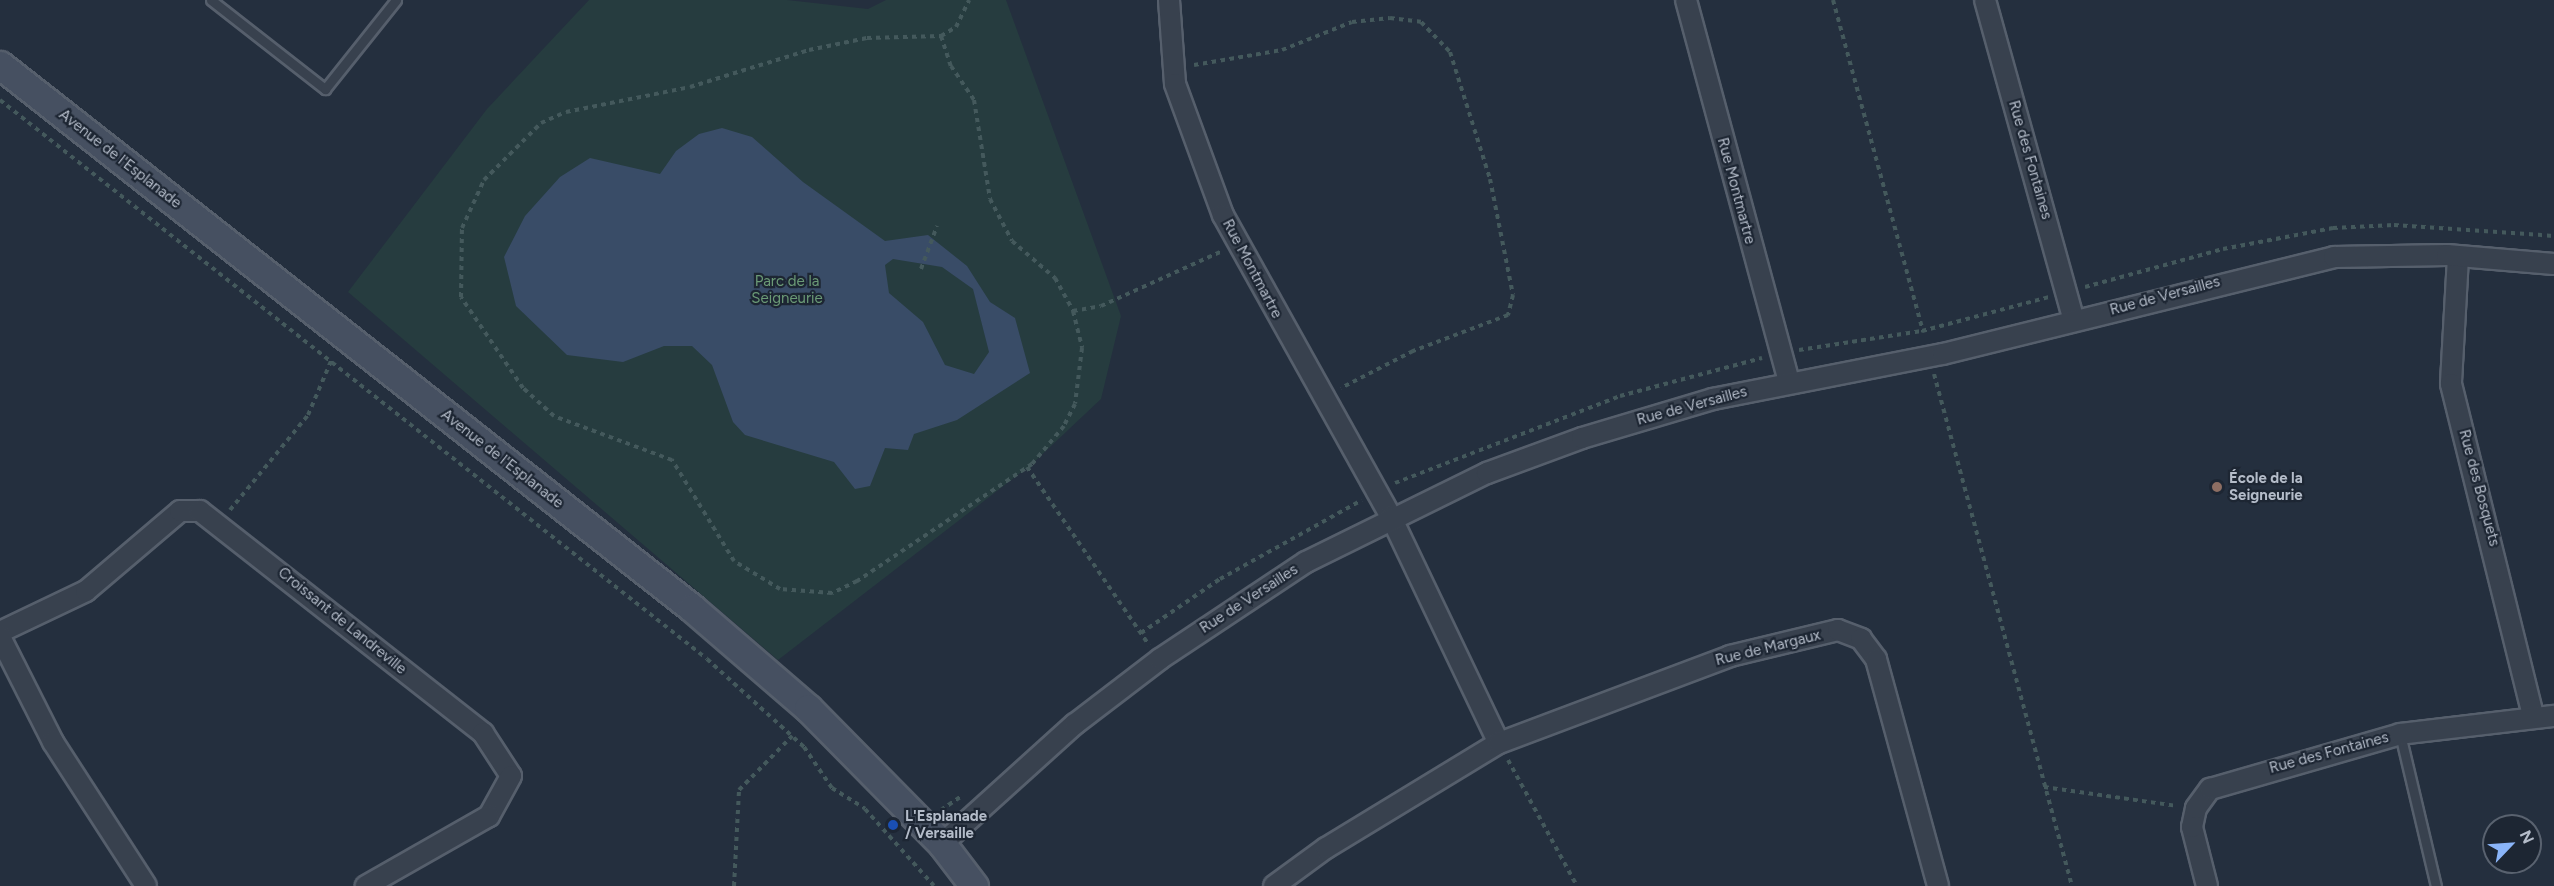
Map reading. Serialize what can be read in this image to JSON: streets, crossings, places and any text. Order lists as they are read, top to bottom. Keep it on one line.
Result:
{"streets":{"street":["Avenue de l'Esplanade","Rue des Fontaines","Rue Montmartre","Rue de Versailles","Rue des Bosquets","Croissant de Landreville","Rue de Margaux"]},"crossings":[["Avenue de l'Esplanade","Rue de Versailles"],["Rue des Fontaines","Rue de Versailles"],["Rue des Fontaines","Rue des Bosquets"],["Rue Montmartre","Rue de Versailles"],["Rue de Versailles","Rue des Bosquets"]],"parks":["Parc de la Seigneurie"],"places":["École de la Seigneurie","L'Esplanade / Versaille"],"north":"top right"}
